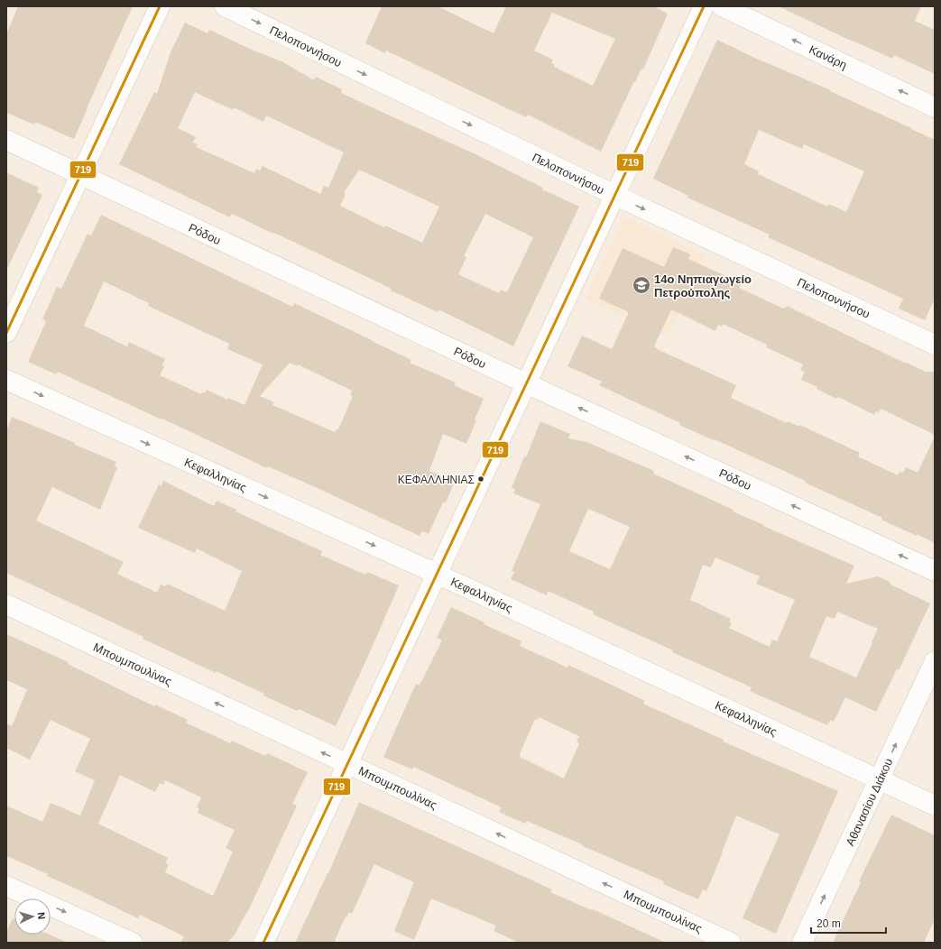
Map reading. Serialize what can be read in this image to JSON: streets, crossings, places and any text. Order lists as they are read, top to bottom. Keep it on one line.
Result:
{"streets":{"street":["Πελοποννήσου","Κανάρη","Ρόδου","Κεφαλληνίας","Μπουμπουλίνας","Αθανασίου Διάκου"]},"crossings":[["Κεφαλληνίας","Αθανασίου Διάκου"]],"one_way":["Πελοποννήσου","Κανάρη","Ρόδου","Κεφαλληνίας","Μπουμπουλίνας","Αθανασίου Διάκου"],"places":{"school or university":["14ο Νηπιαγωγείο Πετρούπολης"],"other":["ΚΕΦΑΛΛΗΝΙΑΣ"]},"lines":["transit line 719"],"scale_bar":"20 m","north":"right"}
